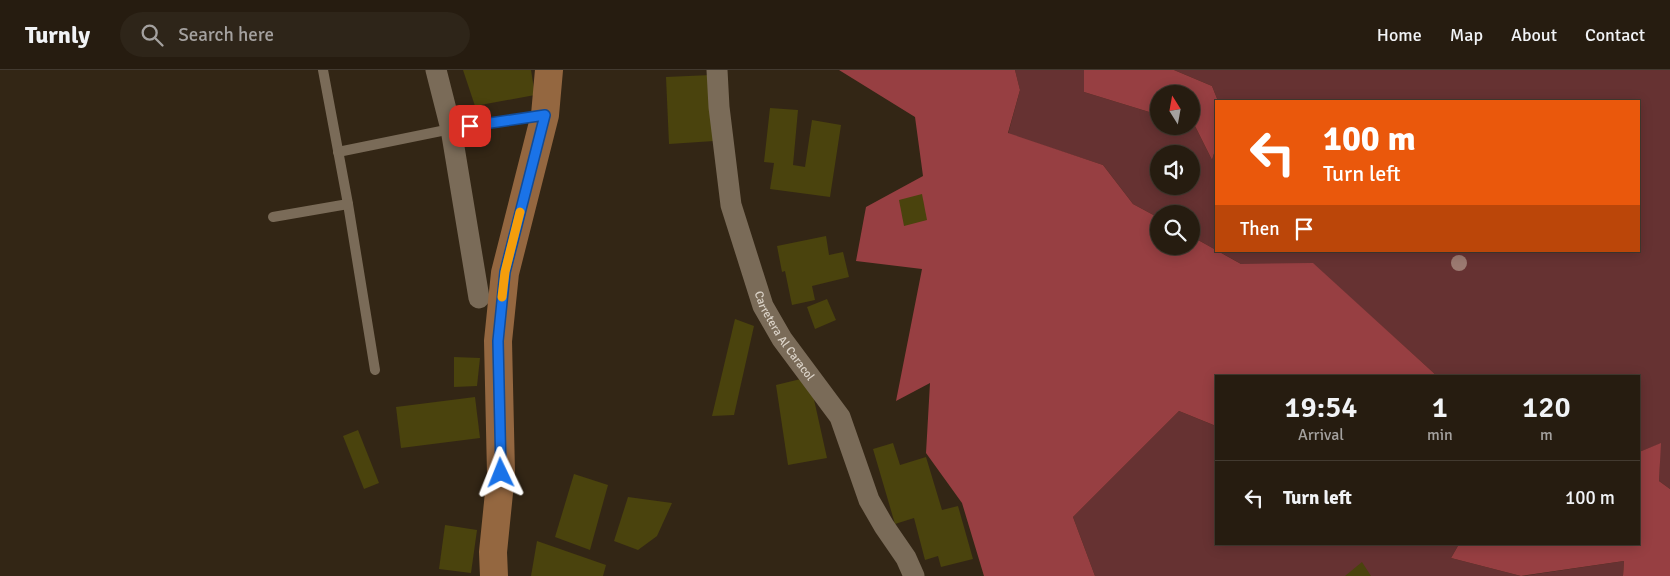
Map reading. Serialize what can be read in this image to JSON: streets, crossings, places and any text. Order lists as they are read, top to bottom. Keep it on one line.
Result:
{"streets":{"street":["Carretera Al Caracol"]},"north":"top","page":{"header":"Turnly","search":"Search here","nav":["Home","Map","About","Contact"],"turn":["100 m","Turn left"],"then":"Then","eta":["19:54","Arrival","1","min","120","m"],"list":[{"name":"Turn left","value":"100 m"}]}}
